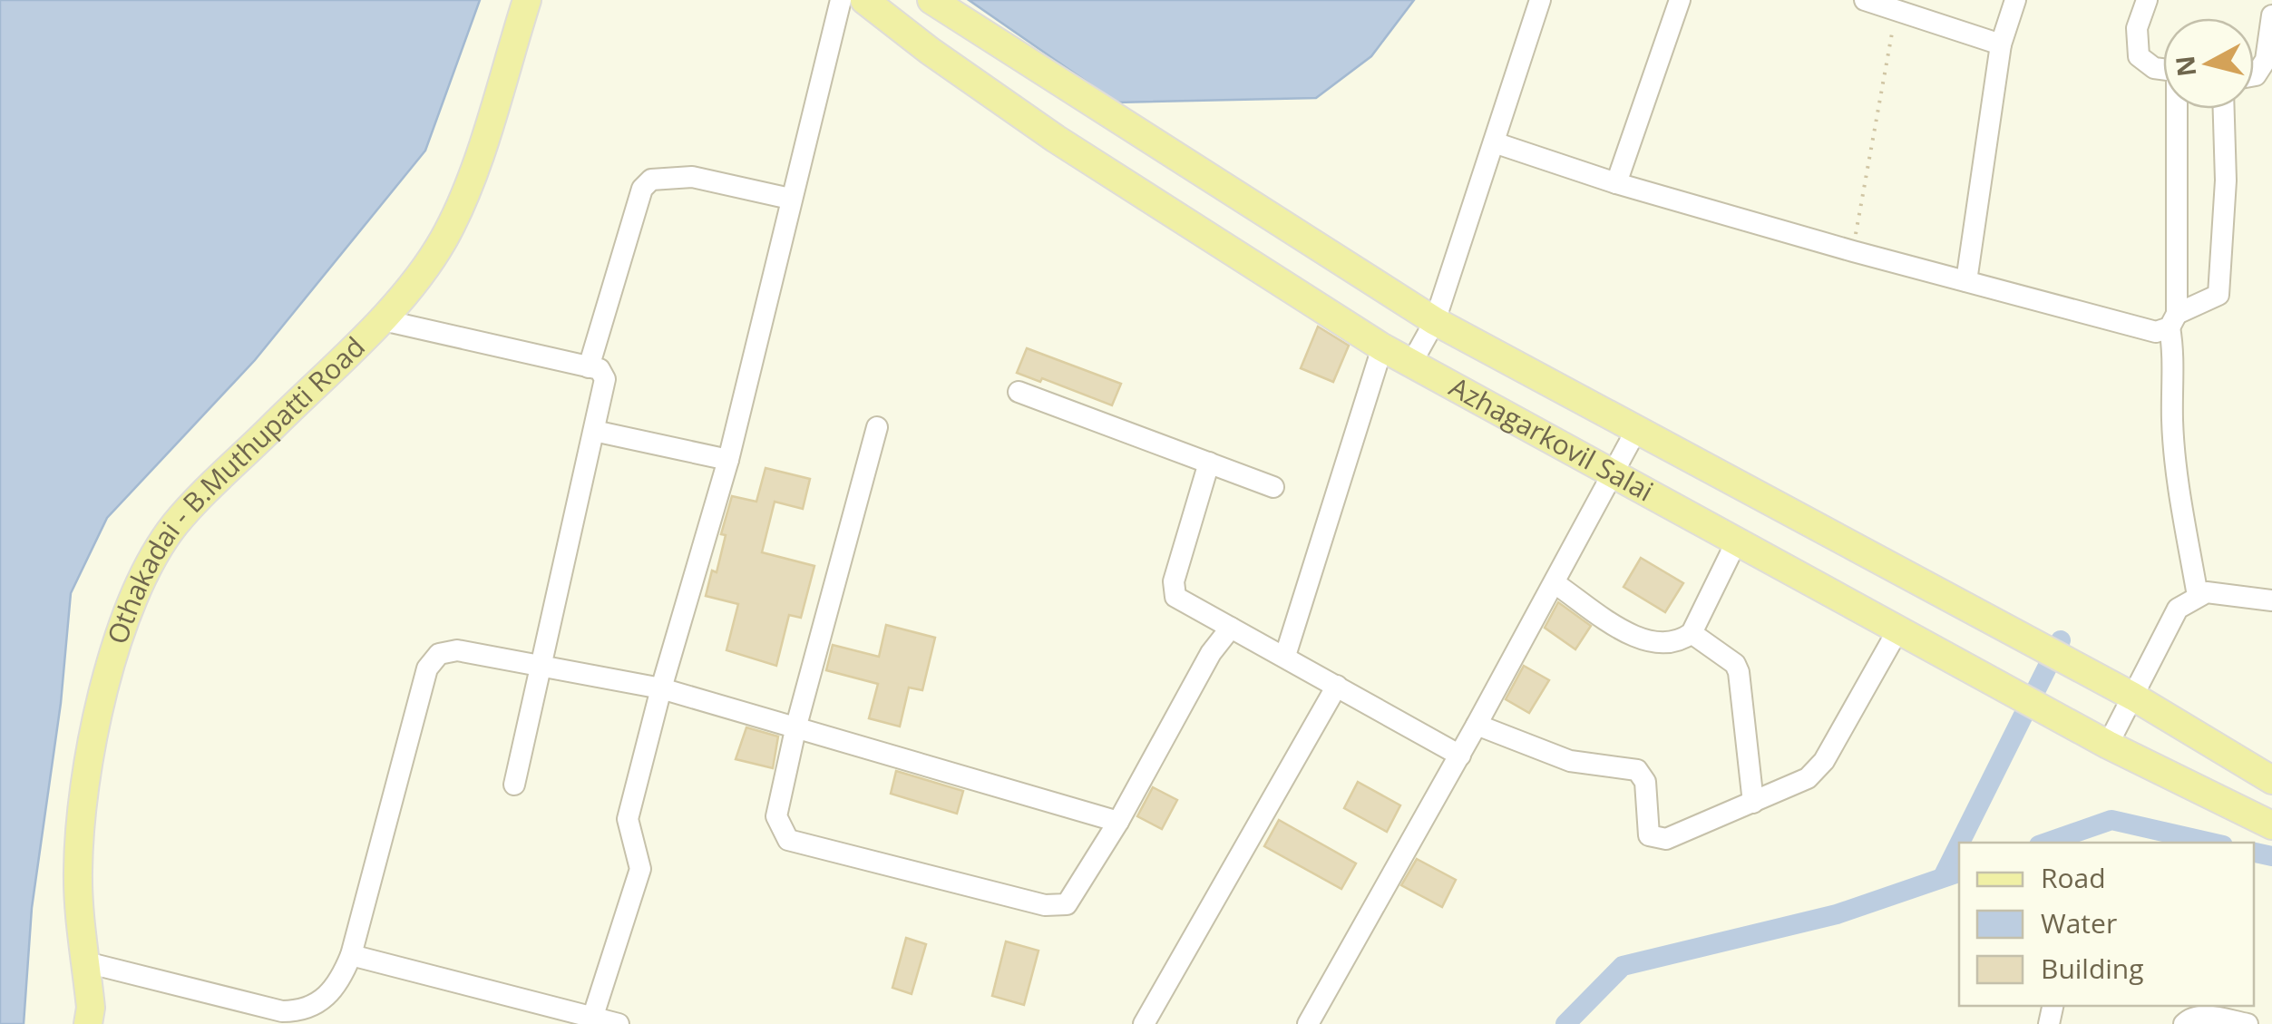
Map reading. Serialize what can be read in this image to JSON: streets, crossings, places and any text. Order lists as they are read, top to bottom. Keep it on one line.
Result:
{"streets":{"main road":["Azhagarkovil Salai","Othakadai - B.Muthupatti Road"]},"legend":["Road","Water","Building"],"north":"left"}
